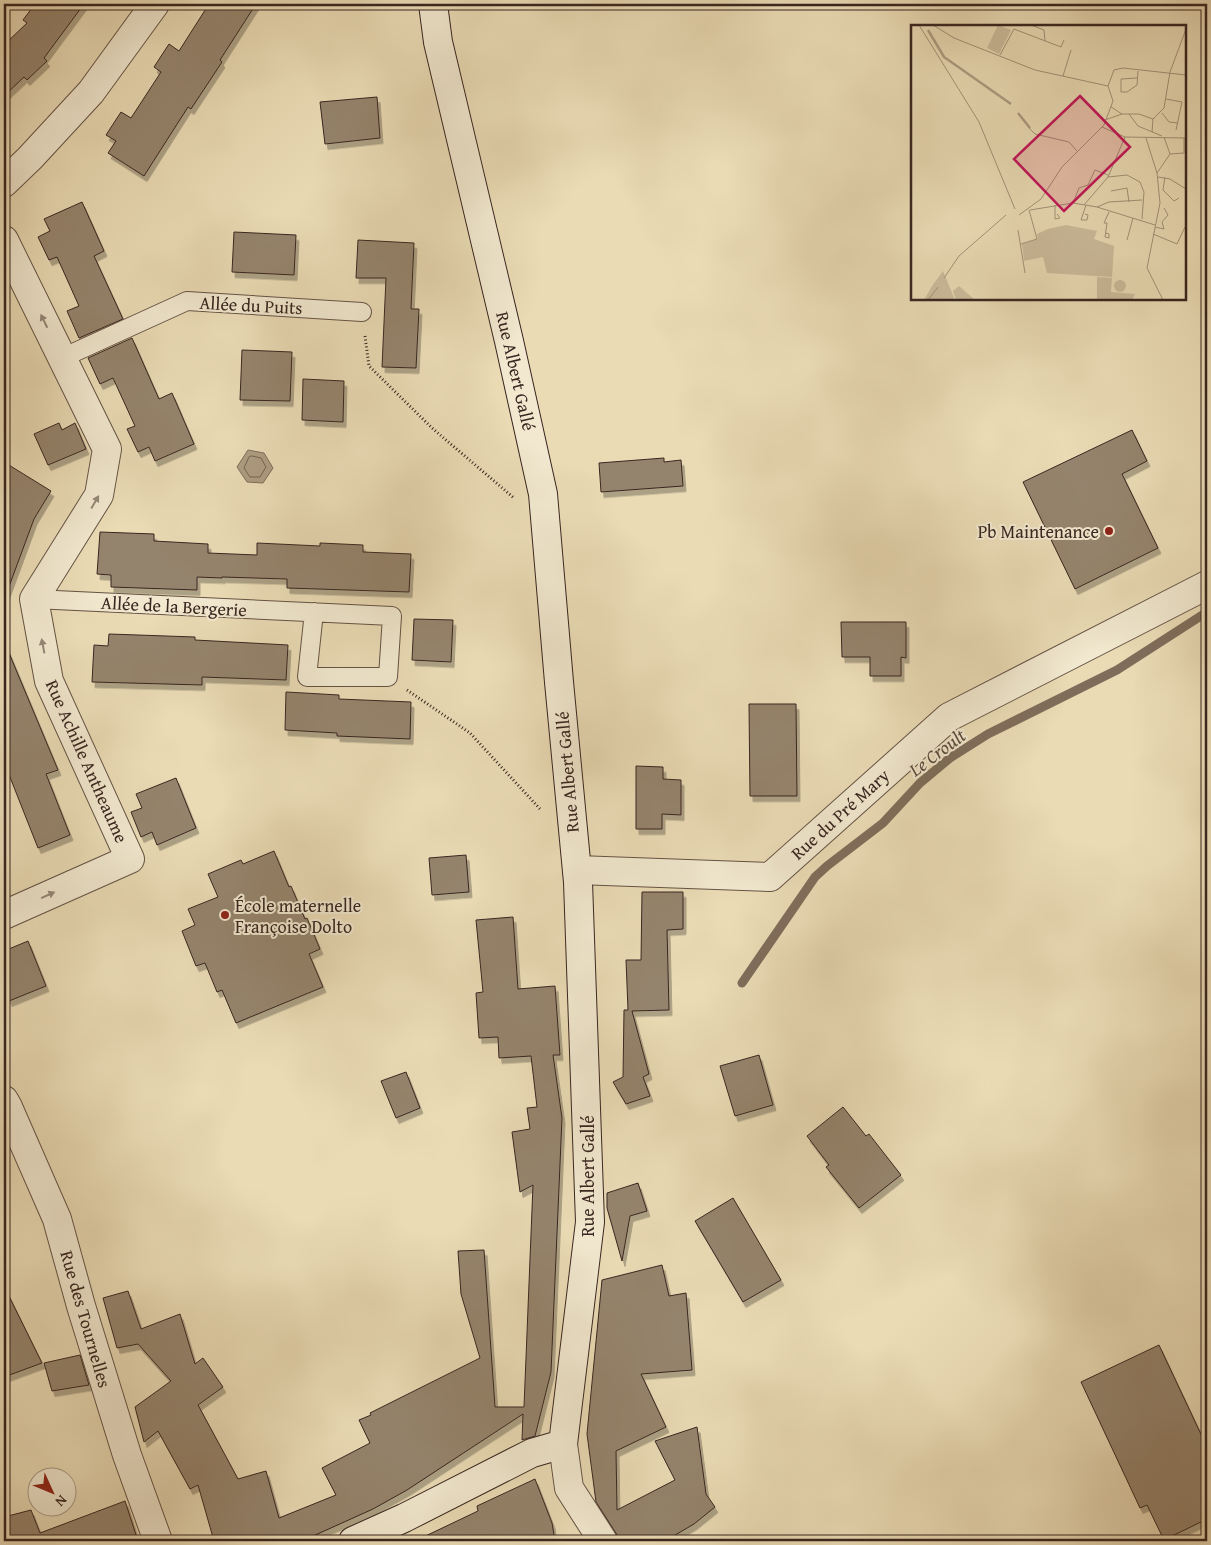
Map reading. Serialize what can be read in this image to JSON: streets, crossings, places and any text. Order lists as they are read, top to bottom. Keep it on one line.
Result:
{"streets":{"street":["Rue Albert Gallé","Rue Achille Antheaume","Rue du Pré Mary","Rue des Tournelles"],"lane":["Allée du Puits","Allée de la Bergerie"]},"crossings":[["Rue Albert Gallé","Rue du Pré Mary"],["Allée de la Bergerie","Rue Achille Antheaume"]],"water":["Le Croult"],"places":["Pb Maintenance","École maternelle Françoise Dolto"],"north":"bottom right"}
